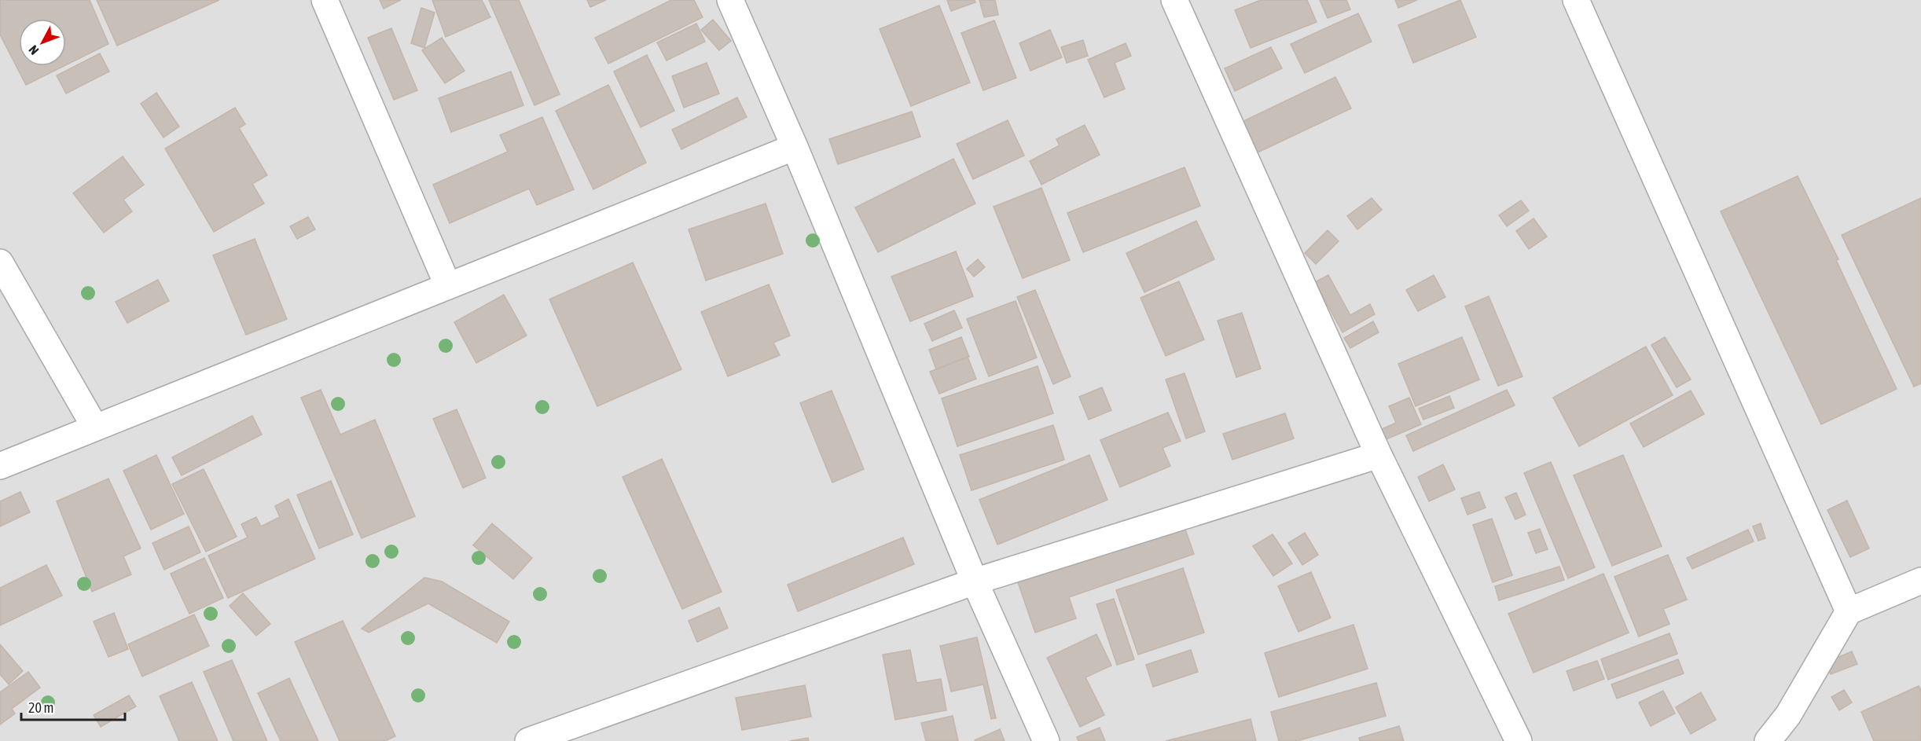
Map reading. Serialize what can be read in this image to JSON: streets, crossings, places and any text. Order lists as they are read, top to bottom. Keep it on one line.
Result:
{"scale_bar":"20 m","north":"bottom left"}
